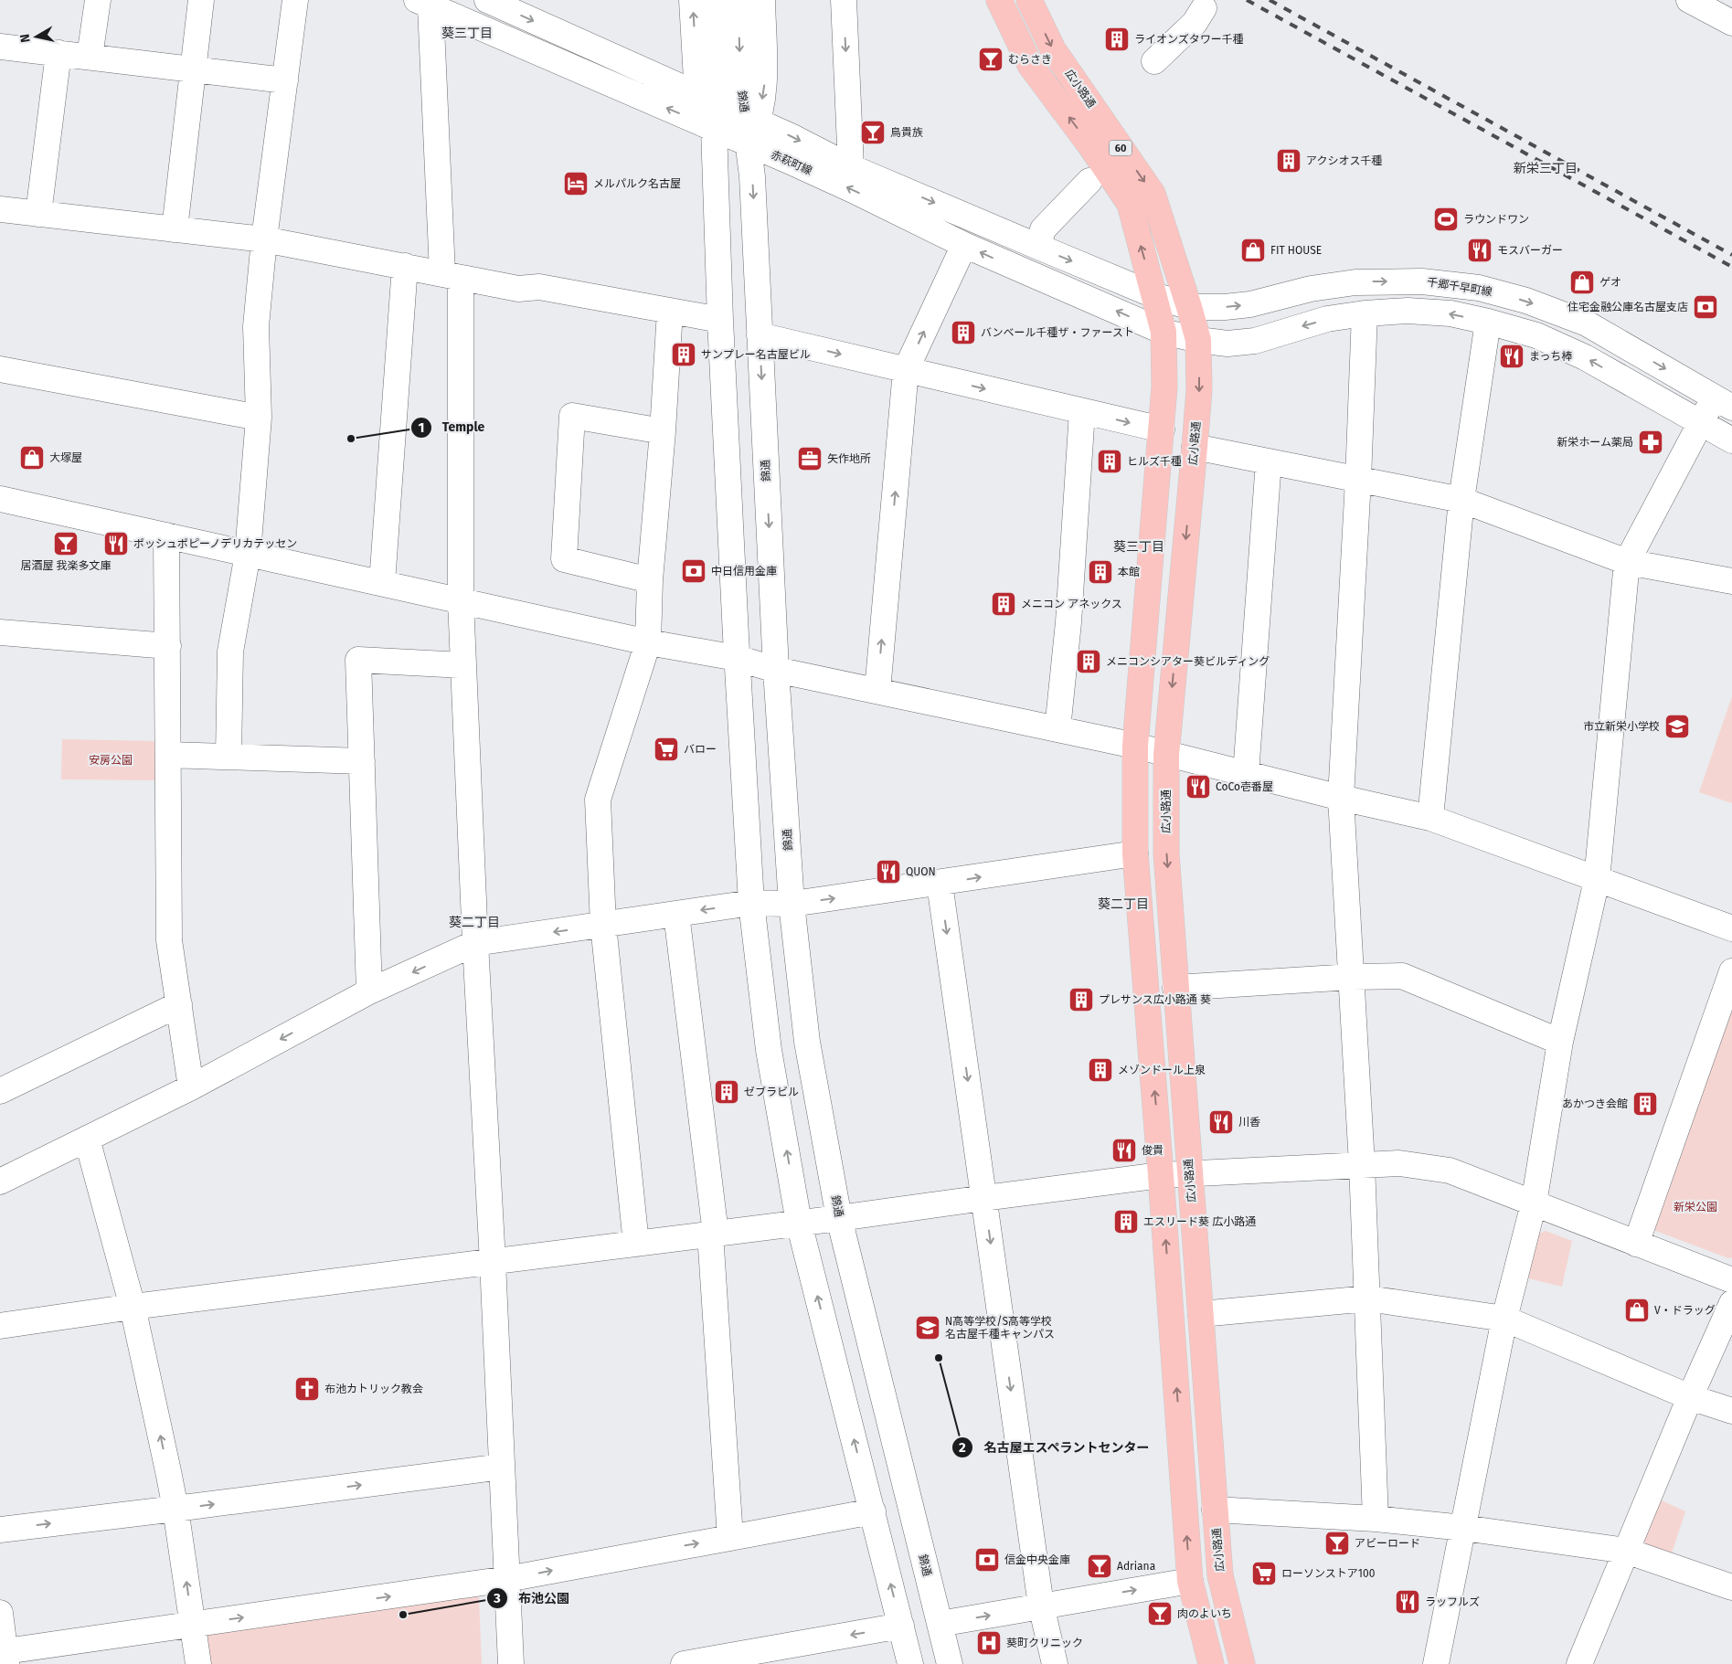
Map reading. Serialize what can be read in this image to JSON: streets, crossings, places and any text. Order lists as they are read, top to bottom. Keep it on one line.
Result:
{"streets":{"main road":["広小路通","60"],"street":["錦通","赤萩町線","千郷千早町線"]},"crossings":[["広小路通","赤萩町線"],["広小路通","千郷千早町線"],["錦通","赤萩町線"],["60","赤萩町線"],["赤萩町線","千郷千早町線"]],"districts":["葵三丁目","新栄三丁目","葵三丁目","葵二丁目","葵二丁目"],"parks":["安房公園","新栄公園"],"places":{"building":["ライオンズタワー千種","アクシオス千種","バンベール千種ザ・ファースト","サンプレー名古屋ビル","ヒルズ千種","本館","メニコン アネックス","メニコンシアター葵ビルディング","プレサンス広小路通 葵","メゾンドール上泉","ゼブラビル","あかつき会館","エスリード葵 広小路通"],"bar":["むらさき","鳥貴族","居酒屋 我楽多文庫","アビーロード","Adriana","肉のよいち"],"hotel":["メルパルク名古屋"],"sports":["ラウンドワン"],"shop":["FIT HOUSE","ゲオ","大塚屋","V・ドラッグ"],"restaurant":["モスバーガー","まっち棒","ポッシュポピーノデリカテッセン","CoCo壱番屋","QUON","川香","俊貴","ラッフルズ"],"bank":["住宅金融公庫名古屋支店","中日信用金庫","信金中央金庫"],"other":["Temple","名古屋エスペラントセンター","布池公園"],"pharmacy":["新栄ホーム薬局"],"office":["矢作地所"],"school or university":["市立新栄小学校","N高等学校/S高等学校 名古屋千種キャンパス"],"supermarket":["バロー","ローソンストア100"],"church":["布池カトリック教会"],"hospital":["葵町クリニック"]},"north":"left"}
